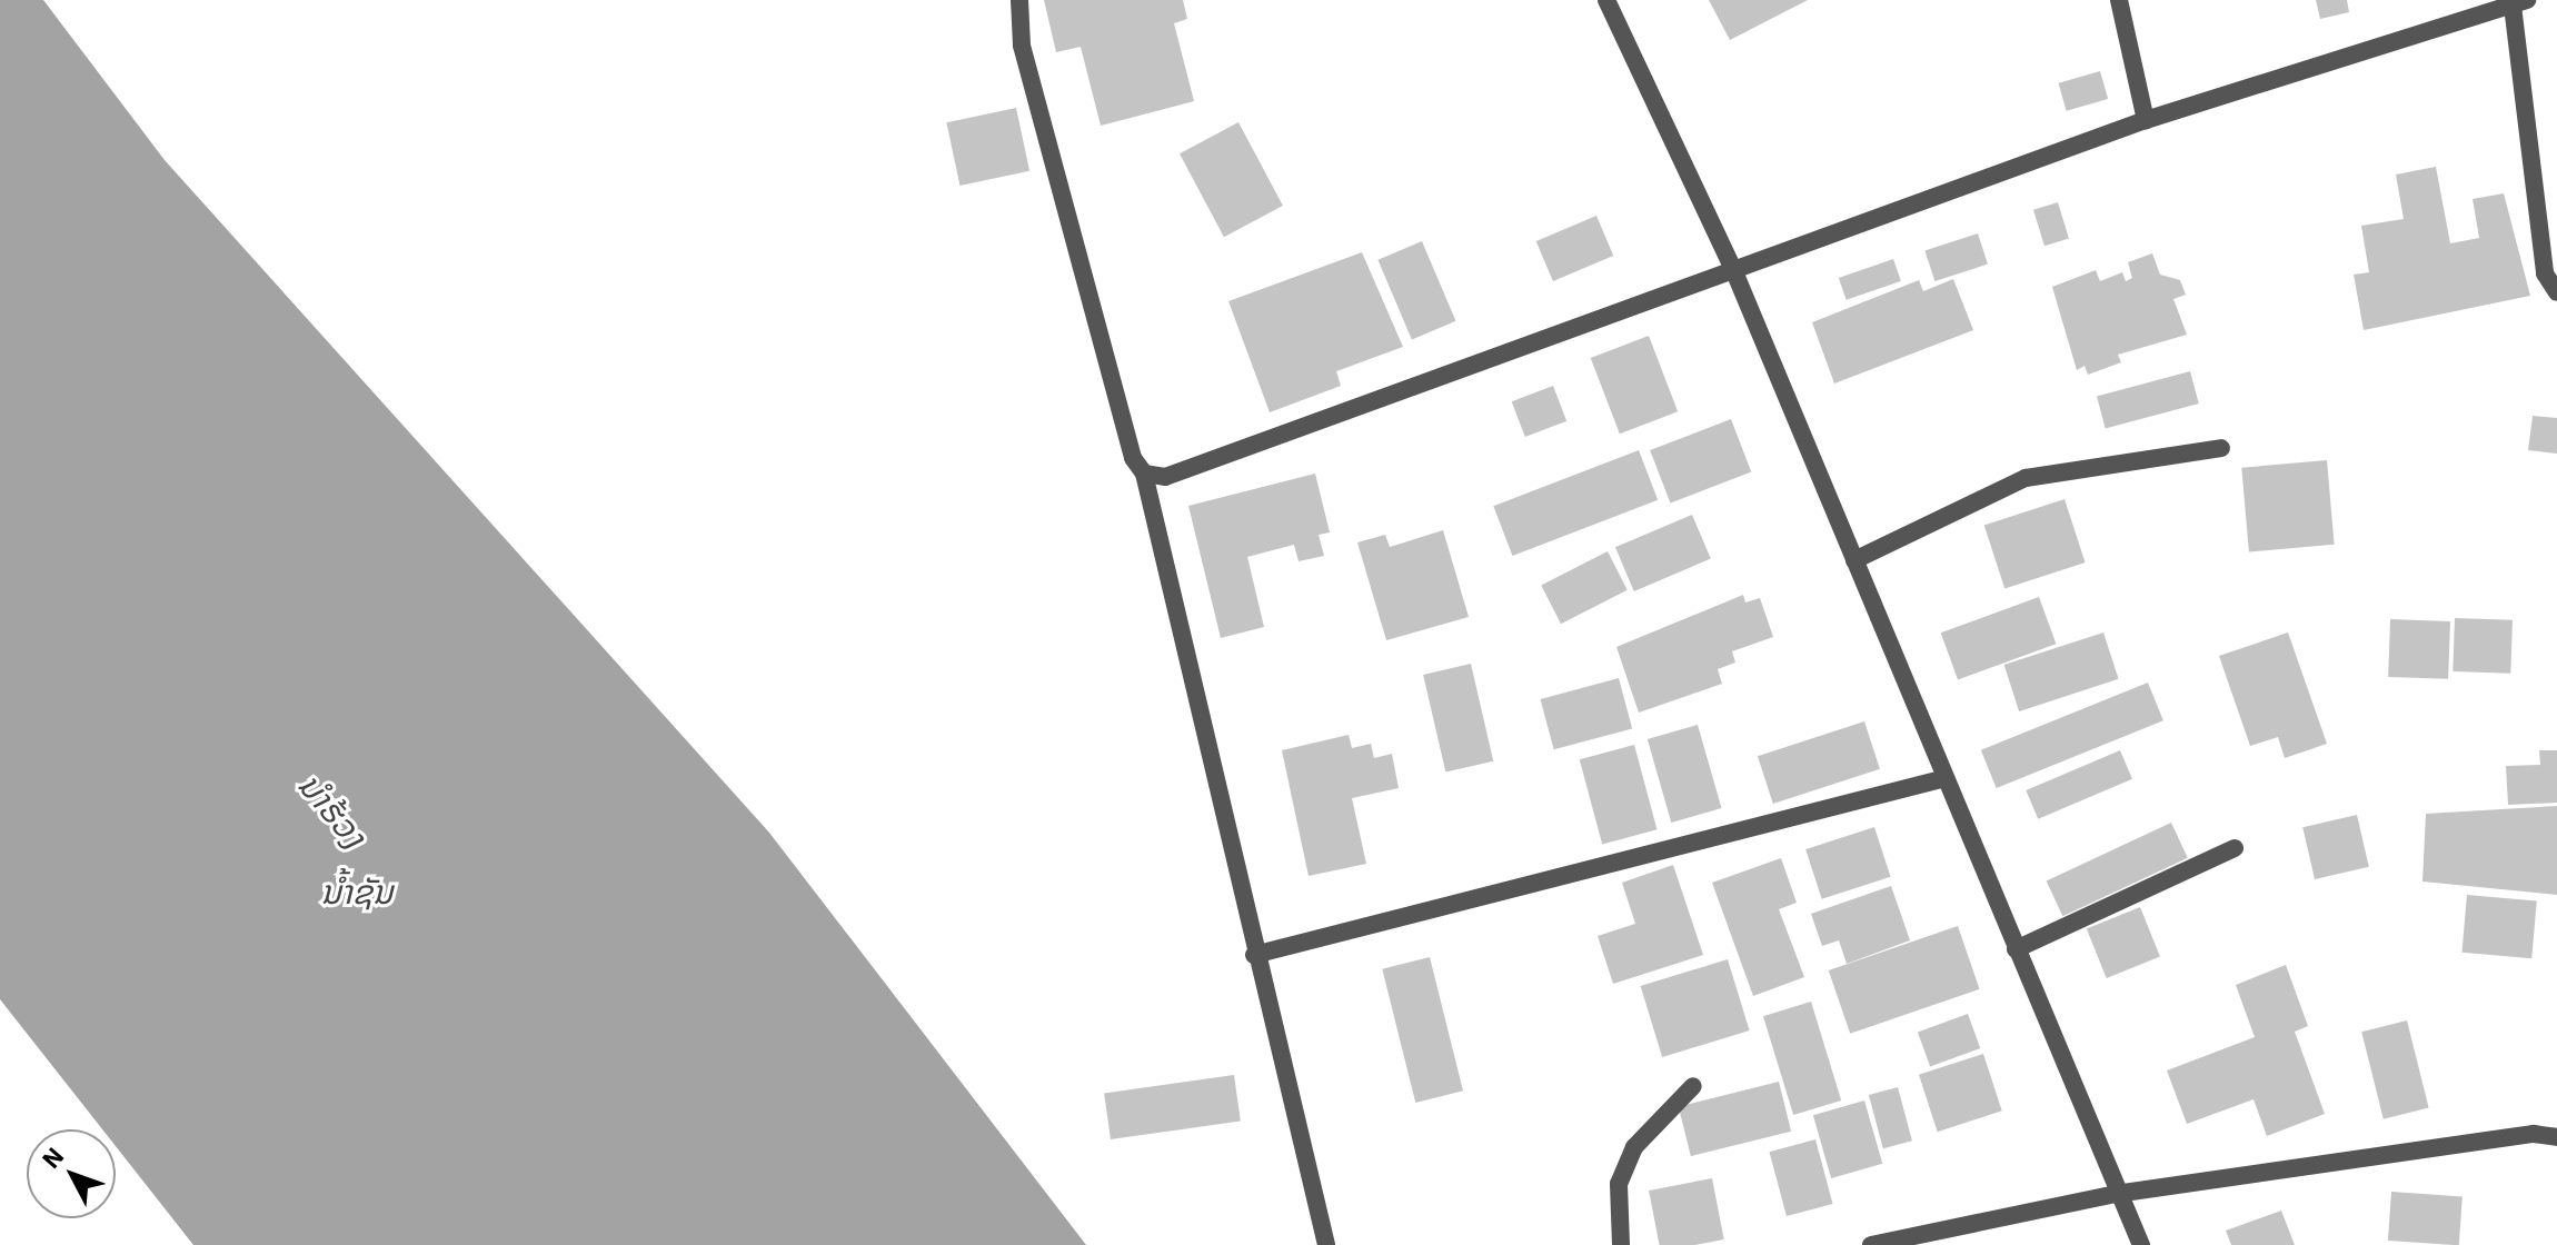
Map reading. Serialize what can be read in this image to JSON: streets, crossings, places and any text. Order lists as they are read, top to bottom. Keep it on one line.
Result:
{"water":["ນຳ້ຮວງ","ນ້ຳຊັນ"],"north":"top left"}
